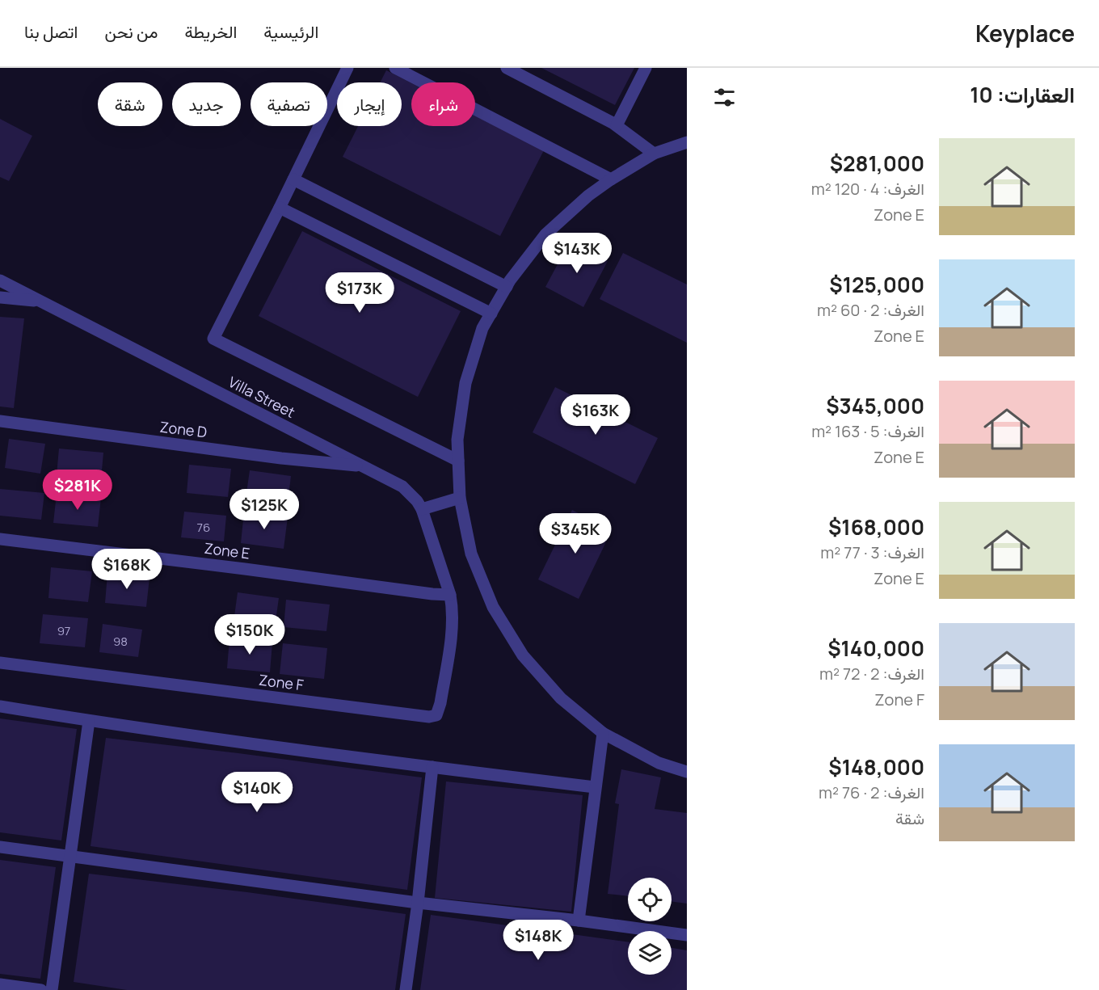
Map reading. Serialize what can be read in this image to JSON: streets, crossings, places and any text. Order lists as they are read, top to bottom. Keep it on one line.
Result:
{"streets":{"street":["Villa Street","Zone D","Zone E","Zone F"]},"crossings":[["Villa Street","Zone D"],["Villa Street","Zone E"],["Villa Street","Zone F"],["Zone E","Zone F"]],"house_numbers":["76","97","98"],"page":{"header":"Keyplace","nav":["الرئيسية","الخريطة","من نحن","اتصل بنا"],"heading":"العقارات: 10","chip":["شراء","إيجار","تصفية","جديد","شقة"],"list":[{"name":"$281,000","note":"الغرف: 4 · 120 m² · Zone E"},{"name":"$125,000","note":"الغرف: 2 · 60 m² · Zone E"},{"name":"$345,000","note":"الغرف: 5 · 163 m² · Zone E"},{"name":"$168,000","note":"الغرف: 3 · 77 m² · Zone E"},{"name":"$140,000","note":"الغرف: 2 · 72 m² · Zone F"},{"name":"$148,000","note":"الغرف: 2 · 76 m² · شقة"}],"price":["$143K","$173K","$163K","$281K","$125K","$345K","$168K","$150K","$140K","$148K"]}}
